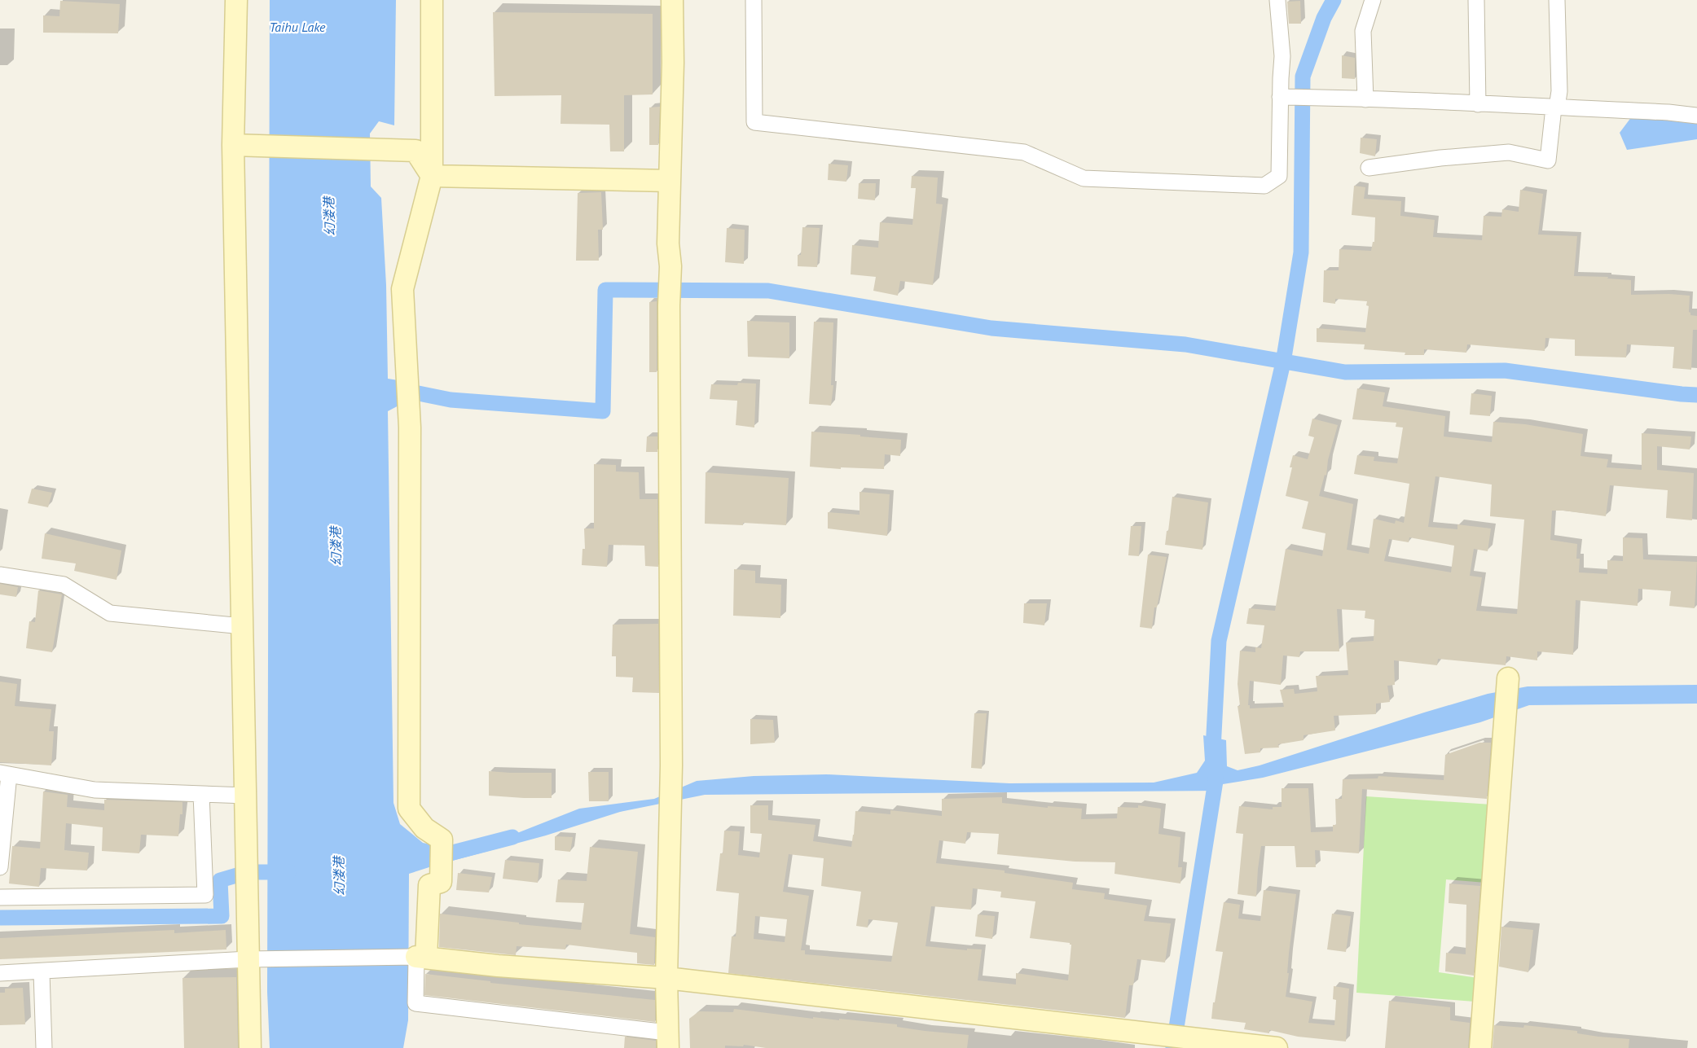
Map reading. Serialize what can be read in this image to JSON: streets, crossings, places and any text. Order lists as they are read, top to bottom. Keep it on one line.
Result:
{"water":["Taihu Lake","幻溇港"]}
